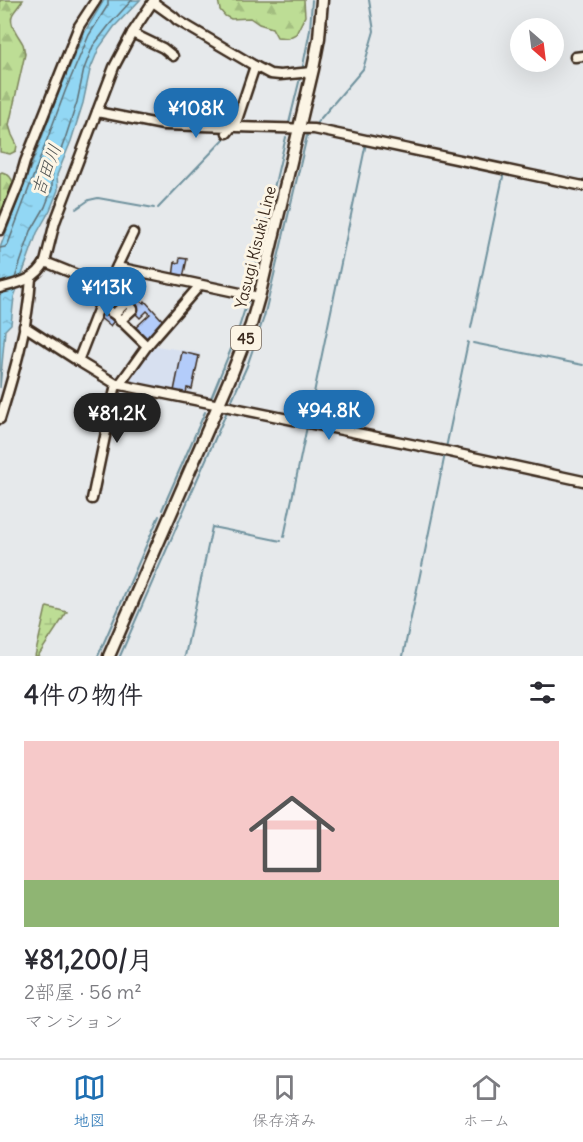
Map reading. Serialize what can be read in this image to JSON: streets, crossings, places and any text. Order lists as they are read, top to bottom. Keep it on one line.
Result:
{"streets":{"main road":["Yasugi Kisuki Line","45"]},"water":["吉田川"],"north":"bottom right","page":{"price":["¥108K","¥113K","¥94.8K","¥81.2K"],"heading":"4件の物件","list":[{"name":"¥81,200/月","note":"2部屋 · 56 m² · マンション"}],"tabs":["地図","保存済み","ホーム"]}}
